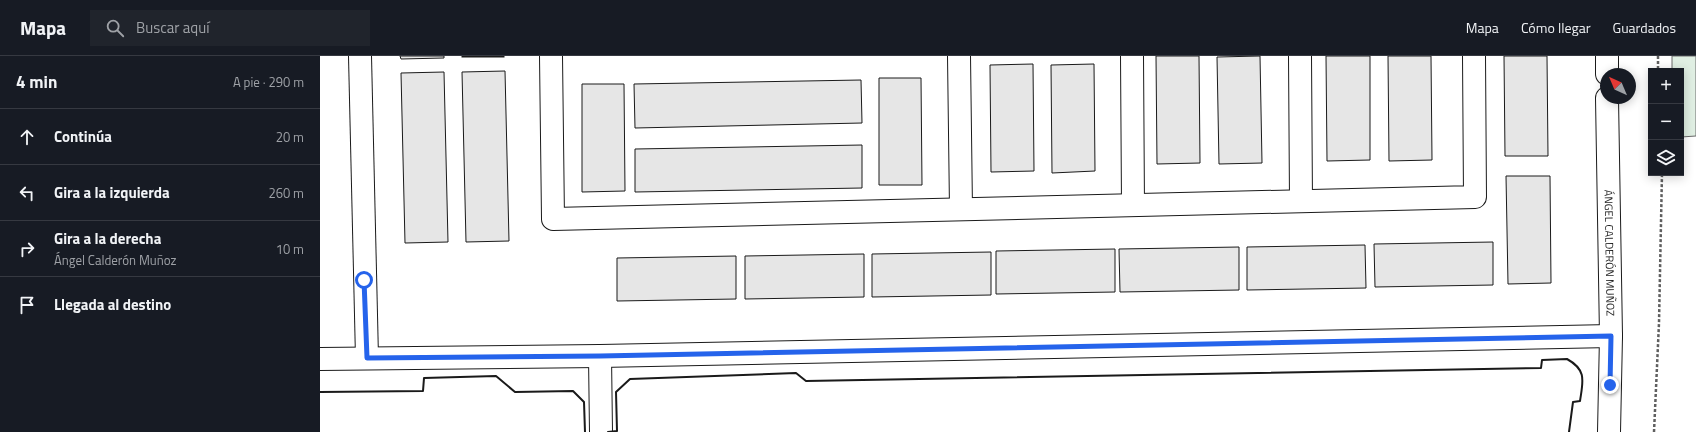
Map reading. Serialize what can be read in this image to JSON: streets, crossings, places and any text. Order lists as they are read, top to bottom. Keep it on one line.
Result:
{"streets":{"street":["ÁNGEL CALDERÓN MUÑOZ"]},"north":"top left","page":{"header":"Mapa","search":"Buscar aquí","nav":["Mapa","Cómo llegar","Guardados"],"heading":["4 min","A pie · 290 m"],"map_buttons":["+","−"],"list":[["Continúa","20 m"],["Gira a la izquierda","260 m"],["Gira a la derecha","Ángel Calderón Muñoz","10 m"],"Llegada al destino"]}}
